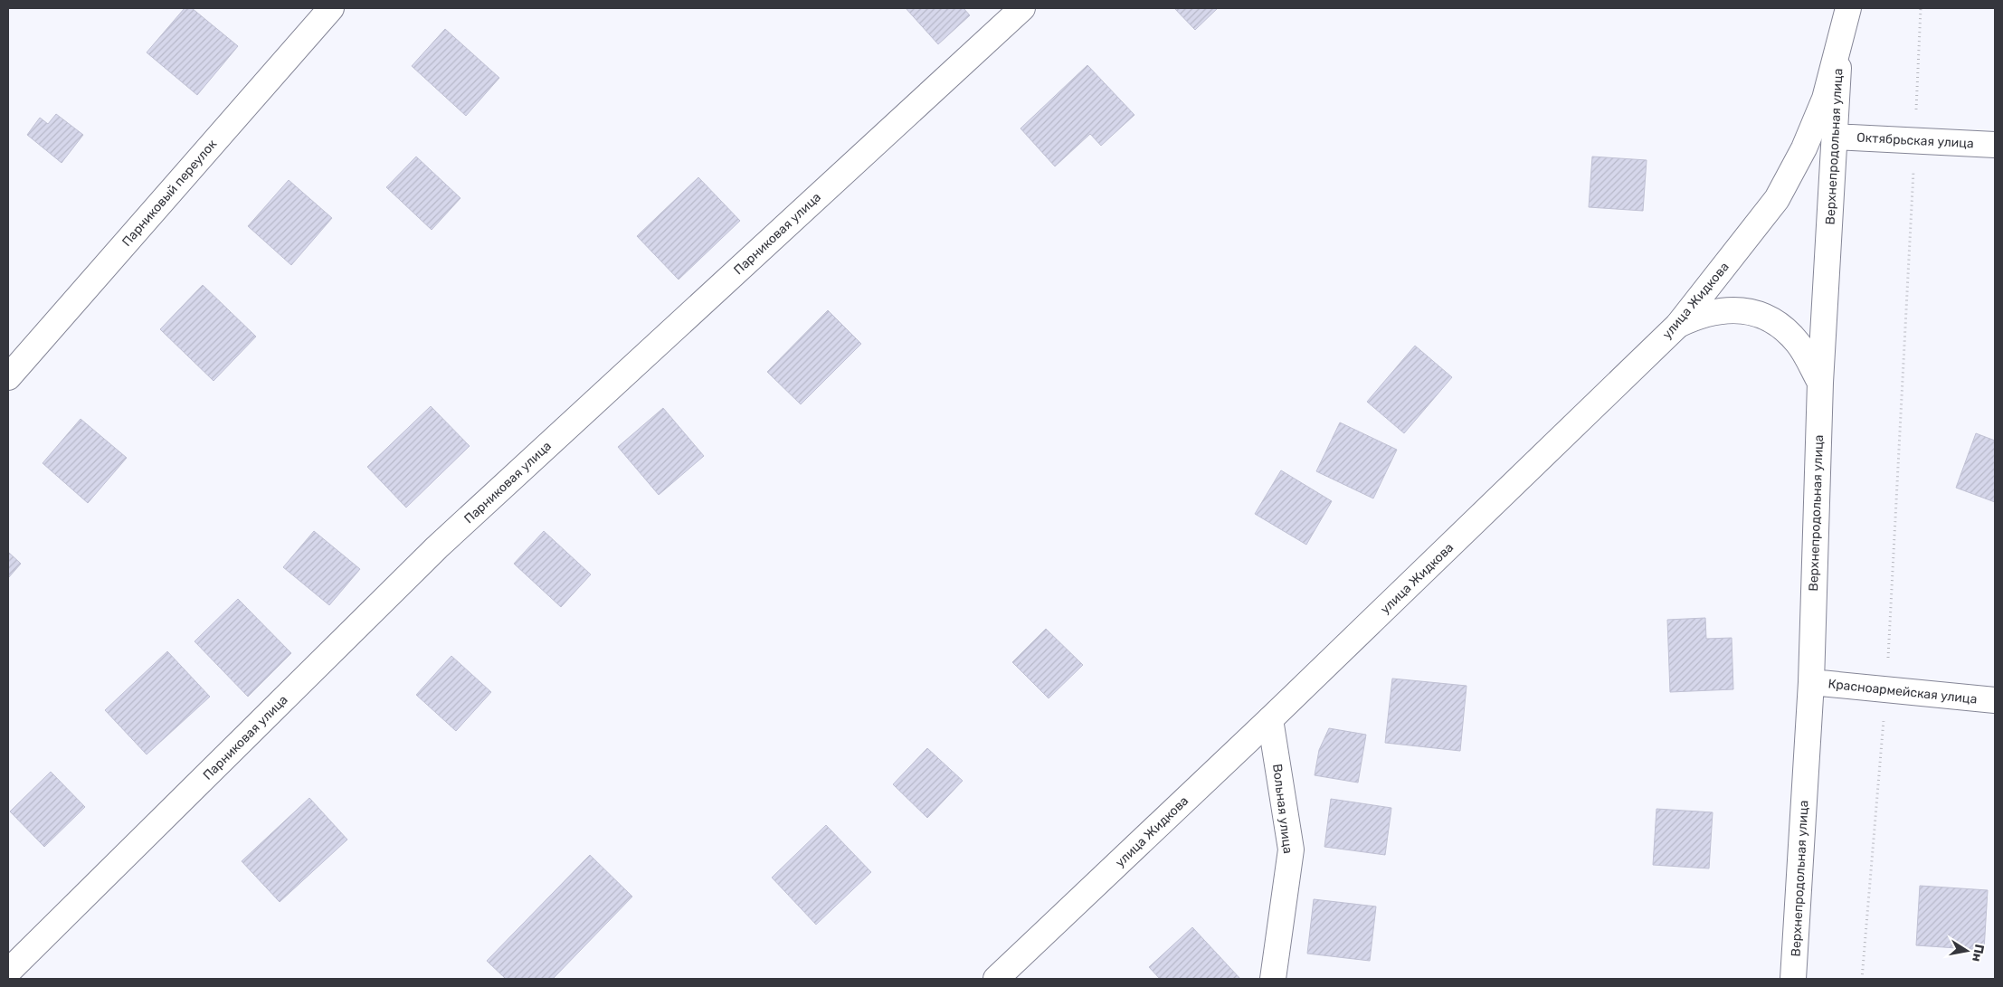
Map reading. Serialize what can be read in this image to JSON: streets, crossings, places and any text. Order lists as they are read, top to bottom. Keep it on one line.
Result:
{"streets":{"street":["Октябрьская улица","Верхнепродольная улица","Парниковый переулок","Парниковая улица","улица Жидкова","Красноармейская улица","Вольная улица"]},"crossings":[["Октябрьская улица","Верхнепродольная улица"],["Верхнепродольная улица","улица Жидкова"],["Верхнепродольная улица","Красноармейская улица"],["улица Жидкова","Вольная улица"]],"north":"right"}
